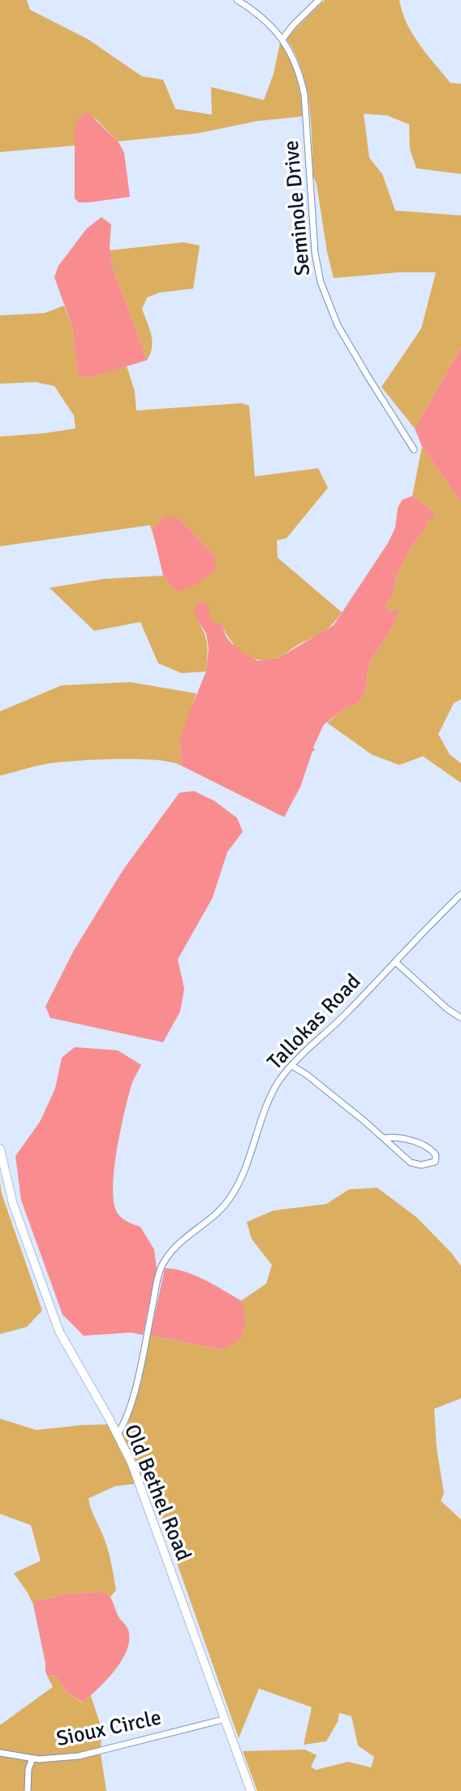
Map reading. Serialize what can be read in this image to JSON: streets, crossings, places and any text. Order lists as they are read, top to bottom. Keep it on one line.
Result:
{"streets":{"street":["Seminole Drive","Tallokas Road","Old Bethel Road","Sioux Circle"]},"crossings":[["Tallokas Road","Old Bethel Road"],["Old Bethel Road","Sioux Circle"]]}
